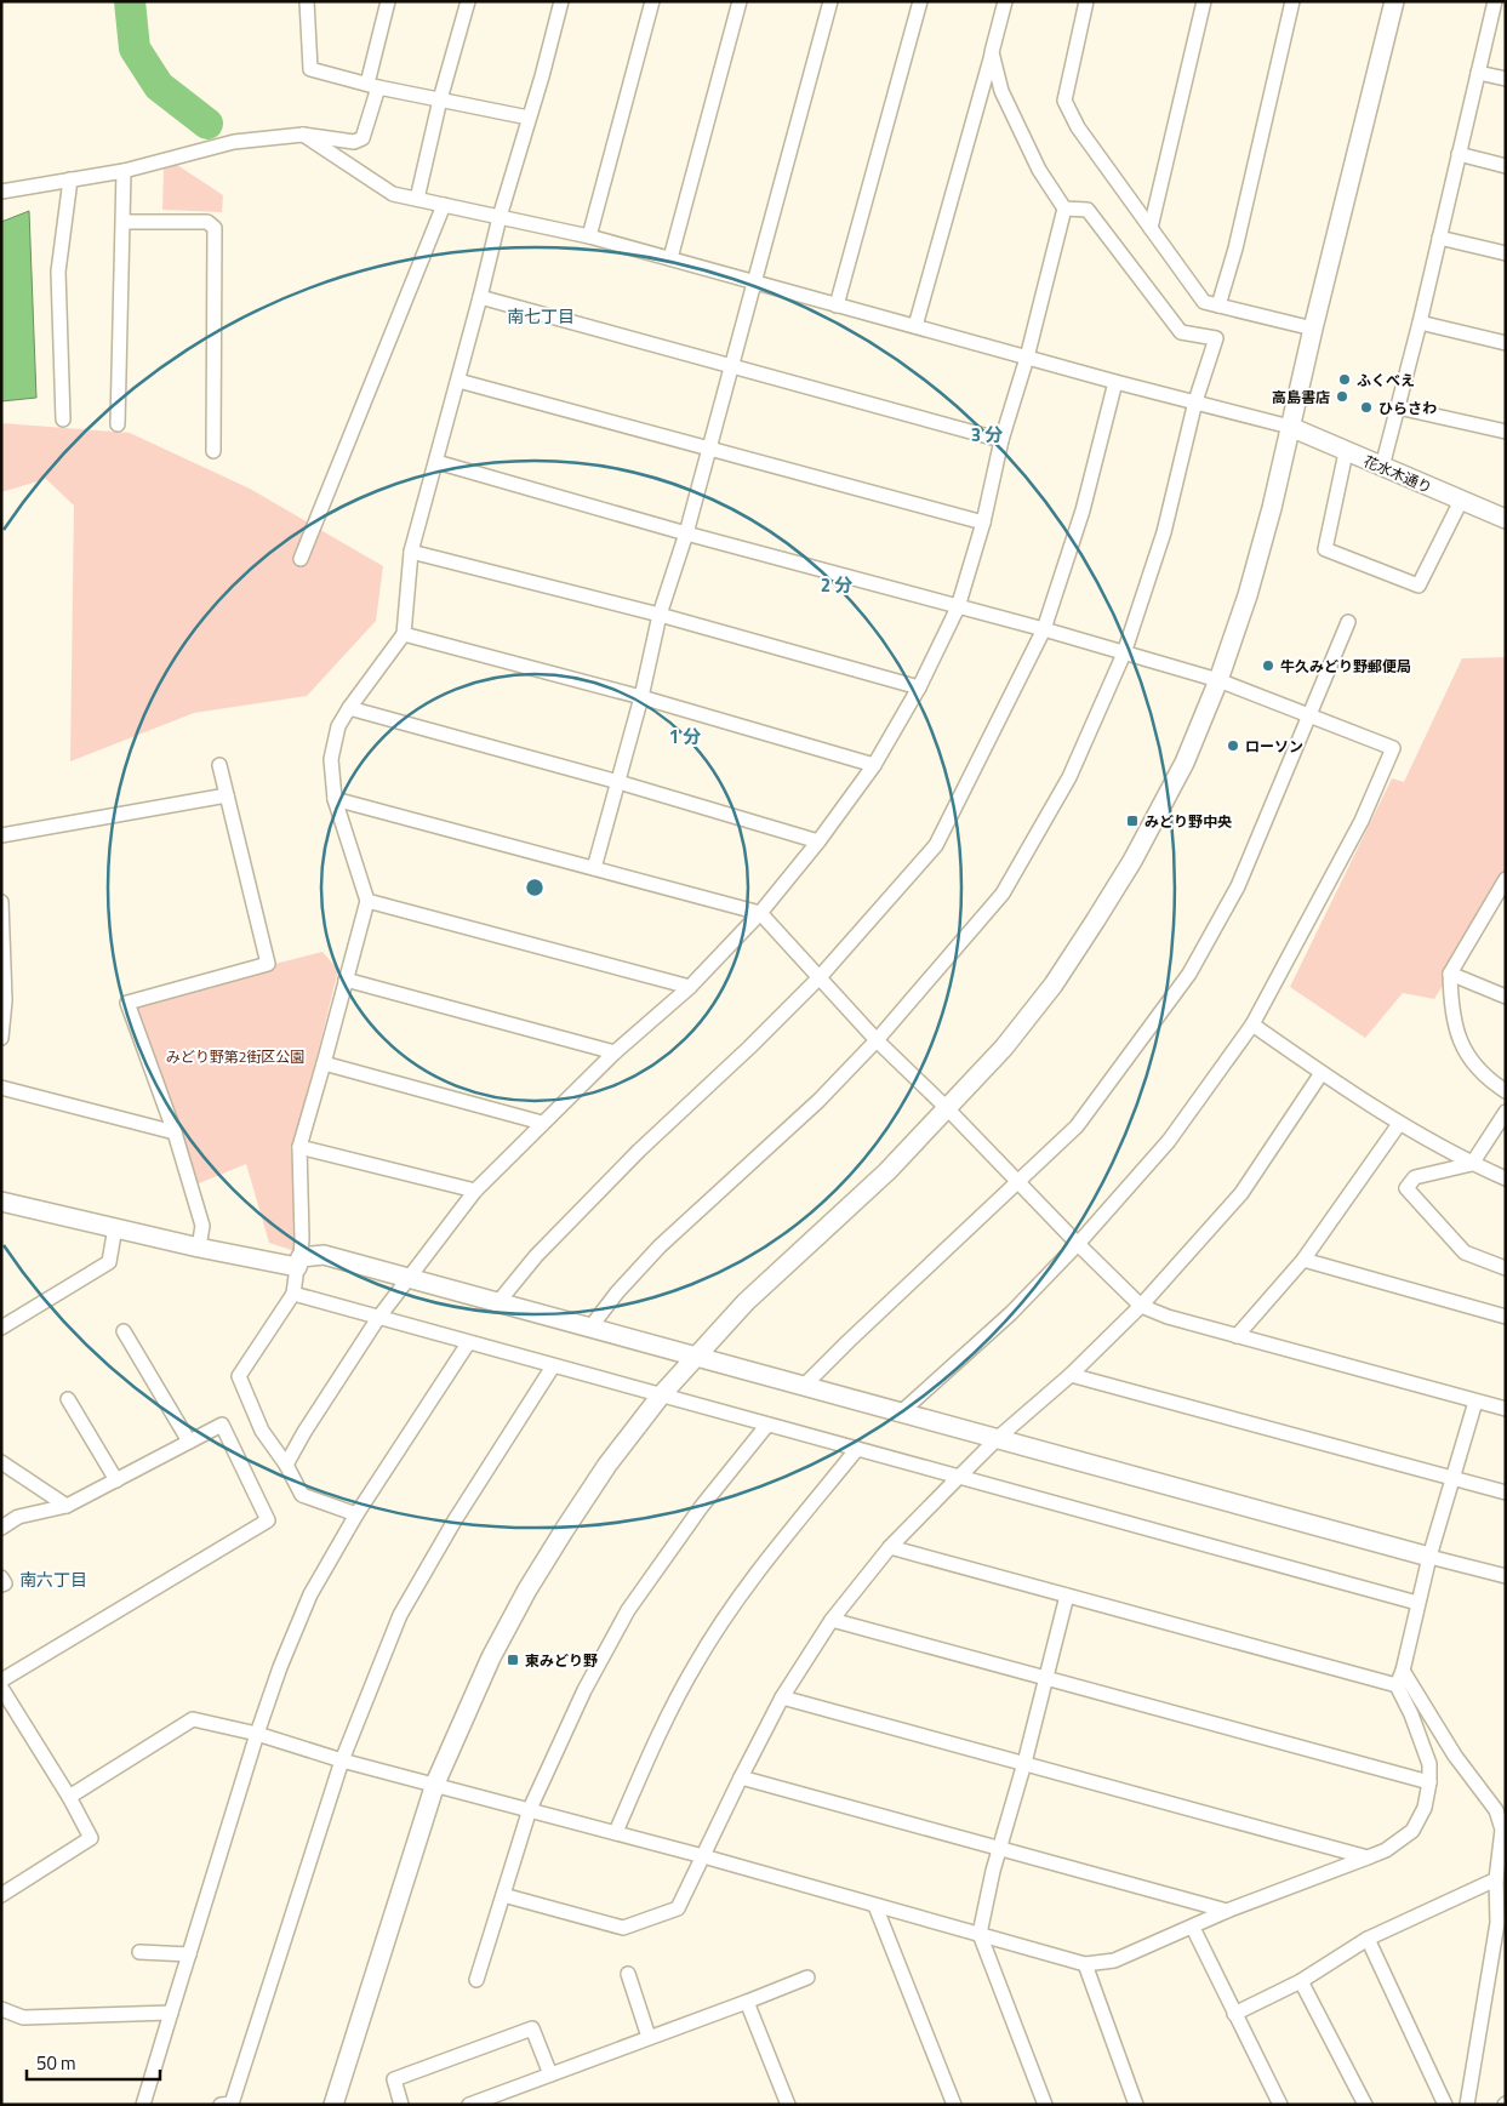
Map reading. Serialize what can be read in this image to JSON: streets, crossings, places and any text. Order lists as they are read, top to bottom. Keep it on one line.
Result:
{"streets":{"street":["花水木通り"]},"districts":["南七丁目","南六丁目"],"parks":["みどり野第2街区公園"],"places":{"other":["ふくべえ","高島書店","ひらさわ","牛久みどり野郵便局","ローソン"],"transit":["みどり野中央","東みどり野"]},"scale_bar":"50 m","rings":["3 分","2 分","1 分"]}
